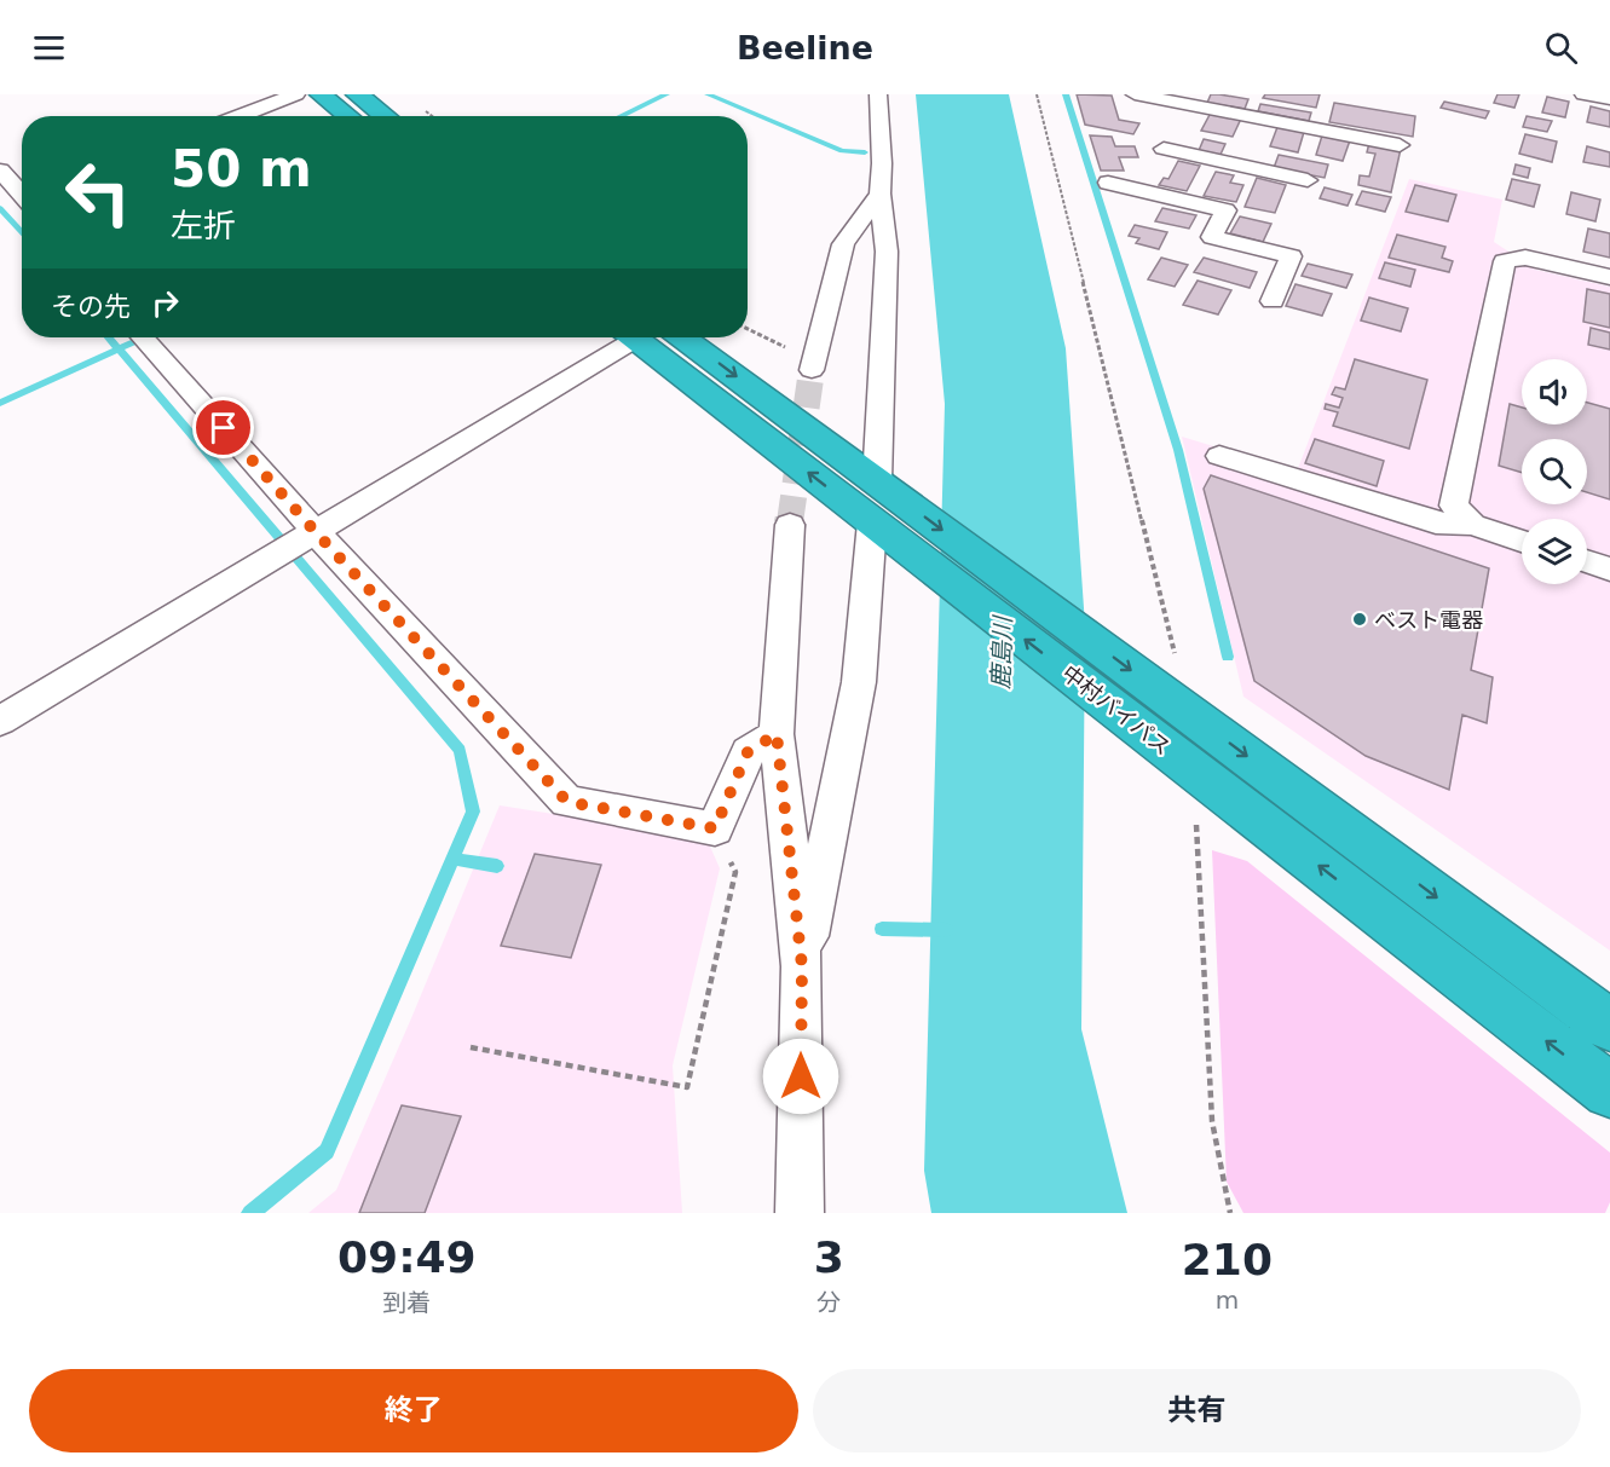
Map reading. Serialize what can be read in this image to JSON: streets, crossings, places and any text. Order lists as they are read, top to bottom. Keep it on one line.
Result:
{"streets":{"highway":["中村バイパス"]},"water":["鹿島川"],"places":["ベスト電器"],"page":{"header":"Beeline","turn":["50 m","左折"],"then":"その先","eta":["09:49","到着","3","分","210","m"],"buttons":["終了","共有"]}}
